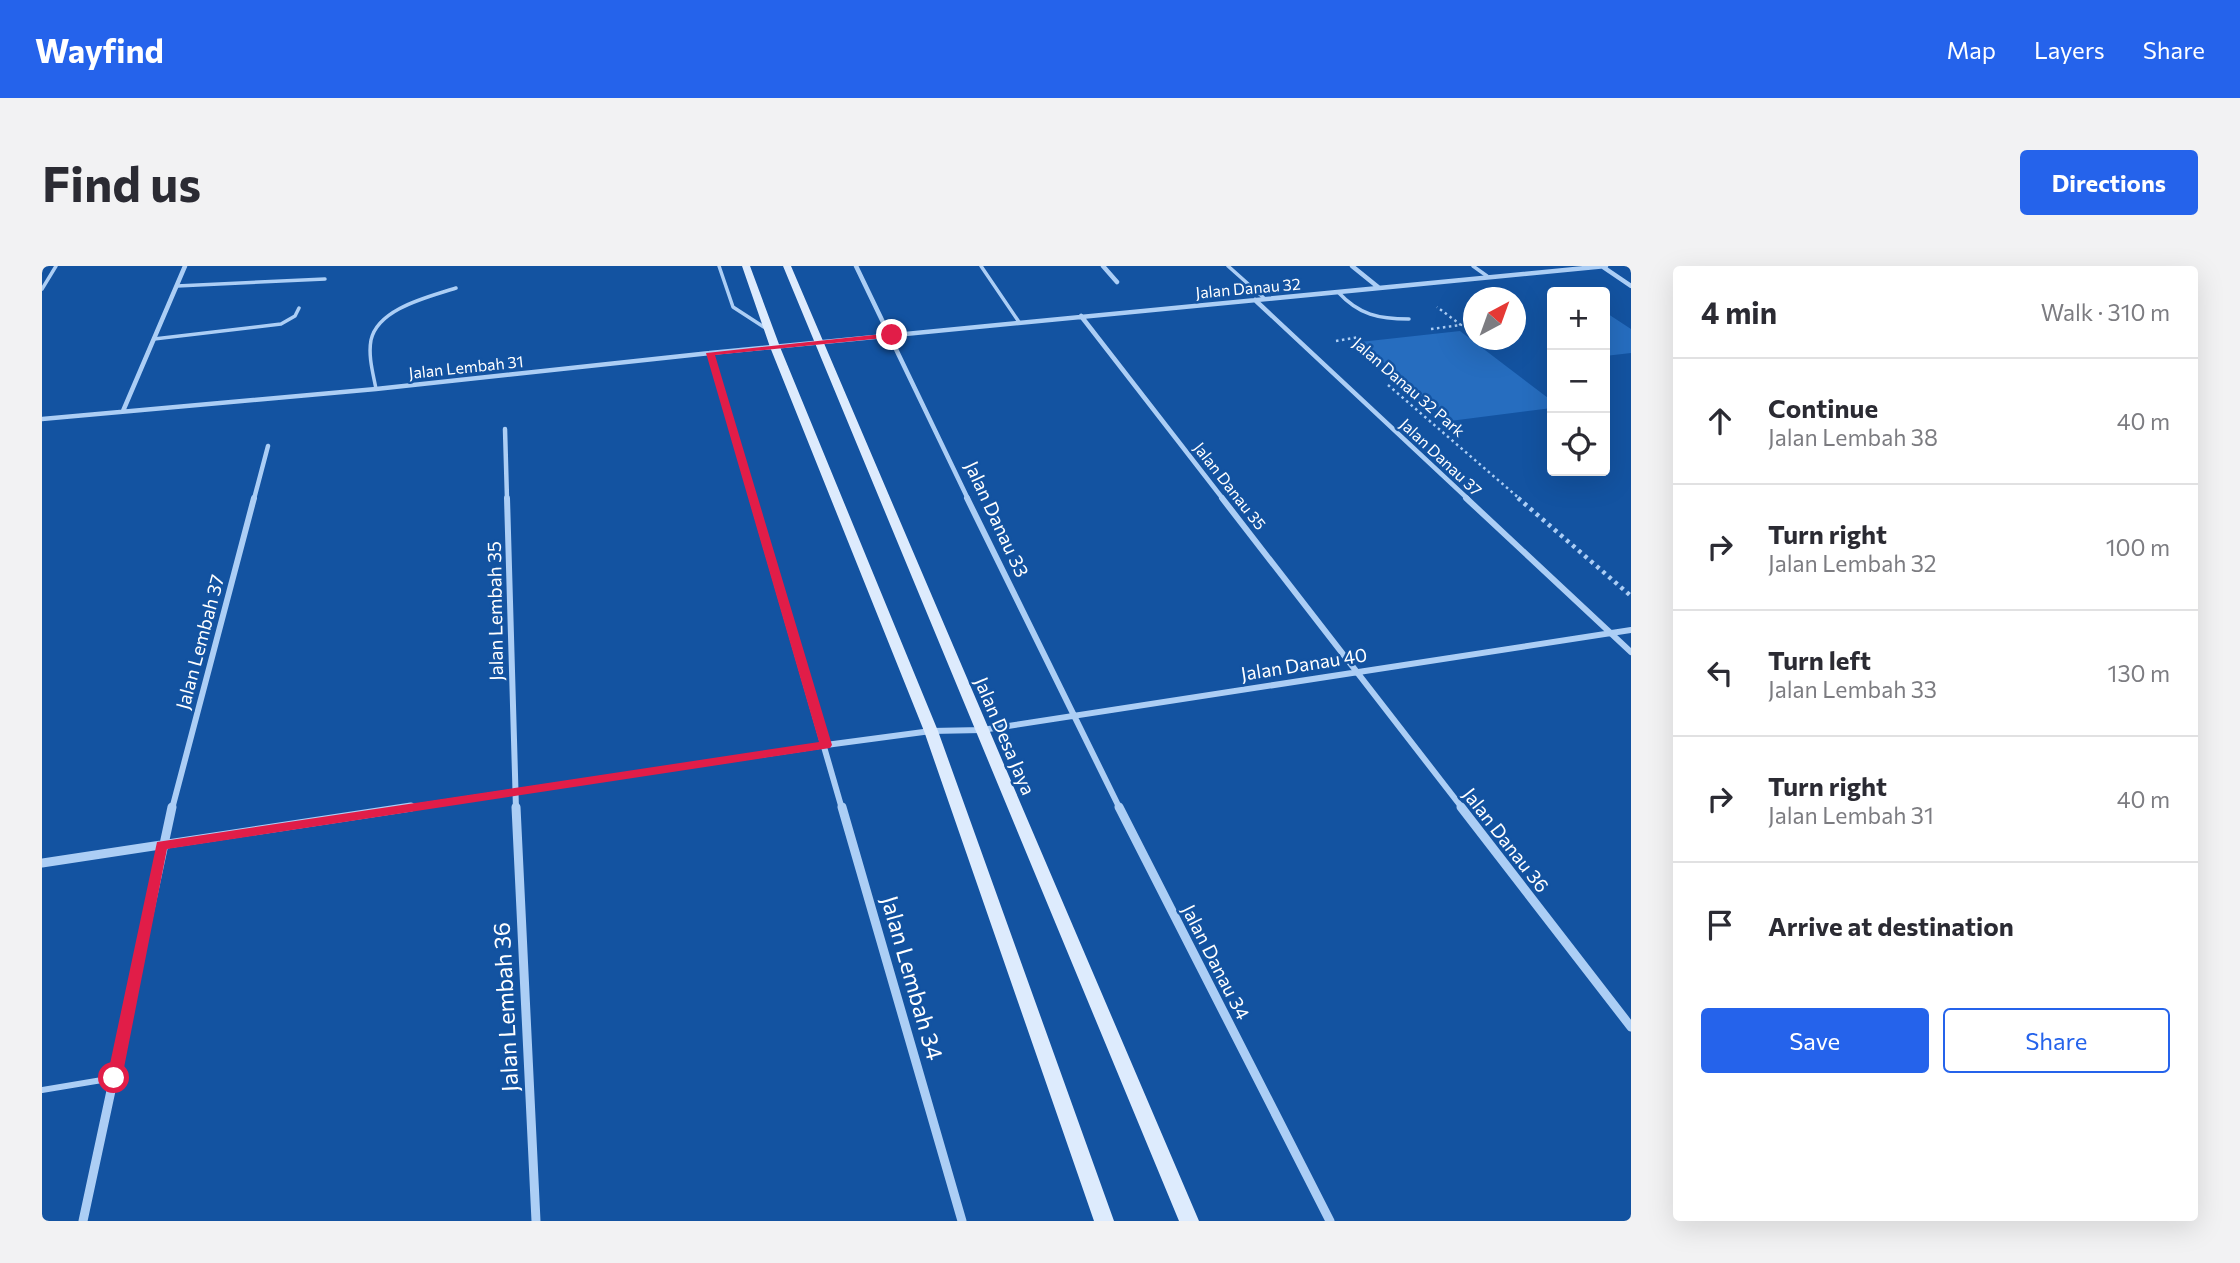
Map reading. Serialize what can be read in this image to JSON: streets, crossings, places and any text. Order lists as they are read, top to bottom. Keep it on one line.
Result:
{"streets":{"main road":["Jalan Desa Jaya"],"street":["Jalan Danau 32","Jalan Lembah 31","Jalan Danau 37","Jalan Danau 35","Jalan Danau 33","Jalan Lembah 35","Jalan Lembah 37","Jalan Danau 40","Jalan Danau 36","Jalan Danau 34","Jalan Lembah 34","Jalan Lembah 36"],"path":["Jalan Danau 32 Park"]},"crossings":[["Jalan Danau 32","Jalan Lembah 31"],["Jalan Danau 32","Jalan Danau 37"],["Jalan Danau 32","Jalan Danau 35"],["Jalan Danau 32","Jalan Danau 33"],["Jalan Lembah 31","Jalan Danau 33"],["Jalan Lembah 31","Jalan Desa Jaya"],["Jalan Lembah 31","Jalan Lembah 34"],["Jalan Danau 37","Jalan Danau 40"],["Jalan Danau 35","Jalan Danau 40"],["Jalan Danau 35","Jalan Danau 36"],["Jalan Danau 33","Jalan Danau 40"],["Jalan Danau 33","Jalan Danau 34"],["Jalan Lembah 35","Jalan Danau 40"],["Jalan Lembah 35","Jalan Lembah 36"],["Jalan Lembah 37","Jalan Danau 40"],["Jalan Danau 40","Jalan Desa Jaya"],["Jalan Danau 40","Jalan Danau 36"],["Jalan Danau 40","Jalan Danau 34"],["Jalan Danau 40","Jalan Lembah 34"],["Jalan Danau 40","Jalan Lembah 36"]],"north":"top right","page":{"header":"Wayfind","nav":["Map","Layers","Share"],"buttons":["Directions",["Save","Share"]],"title":"Find us","heading":["4 min","Walk · 310 m"],"map_buttons":["+","−"],"list":[["Continue","Jalan Lembah 38","40 m"],["Turn right","Jalan Lembah 32","100 m"],["Turn left","Jalan Lembah 33","130 m"],["Turn right","Jalan Lembah 31","40 m"],"Arrive at destination"]}}
